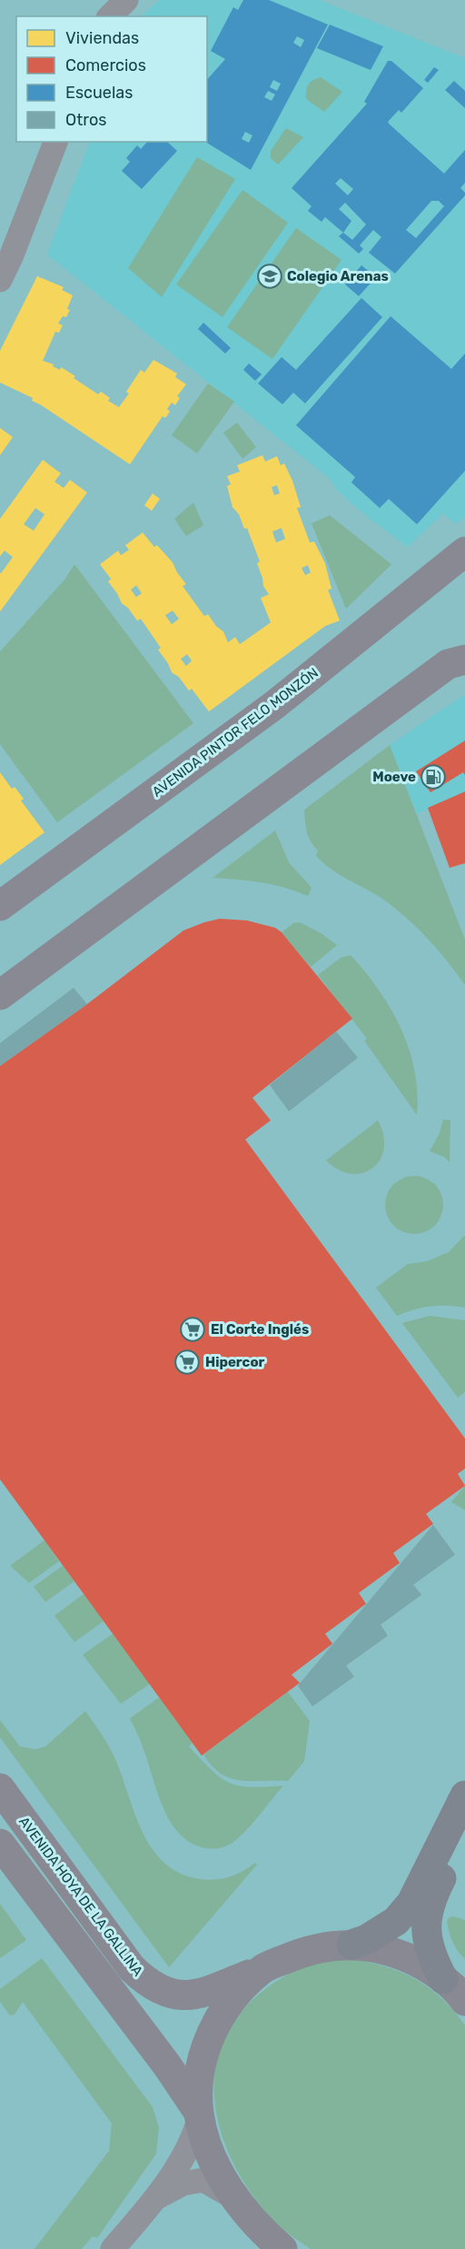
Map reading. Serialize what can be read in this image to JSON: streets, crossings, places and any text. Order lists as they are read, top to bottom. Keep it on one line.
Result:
{"streets":{"street":["AVENIDA PINTOR FELO MONZÓN","AVENIDA HOYA DE LA GALLINA"]},"places":{"school or university":["Colegio Arenas"],"fuel station":["Moeve"],"supermarket":["El Corte Inglés","Hipercor"]},"legend":["Viviendas","Comercios","Escuelas","Otros"]}
